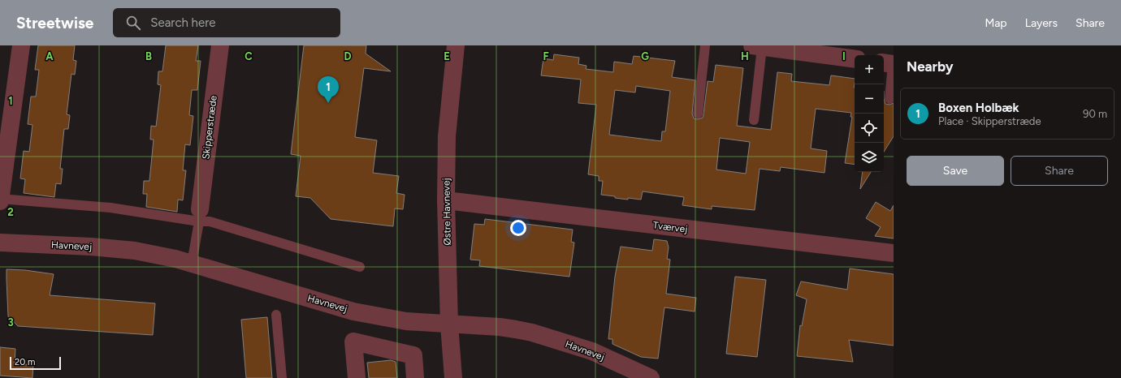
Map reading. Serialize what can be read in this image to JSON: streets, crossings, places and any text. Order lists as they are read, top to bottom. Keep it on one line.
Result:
{"streets":{"street":["Skipperstræde","Østre Havnevej","Tværvej","Havnevej"]},"crossings":[["Østre Havnevej","Tværvej"],["Østre Havnevej","Havnevej"]],"scale_bar":"20 m","page":{"header":"Streetwise","search":"Search here","nav":["Map","Layers","Share"],"heading":"Nearby","map_buttons":["+","−"],"pins":"1","list":[{"mark":"1","name":"Boxen Holbæk","note":"Place · Skipperstræde","value":"90 m"}],"buttons":["Save","Share"],"scale":"20 m"},"grid":{"columns":["A","B","C","D","E","F","G","H","I"],"rows":["1","2","3"]}}
